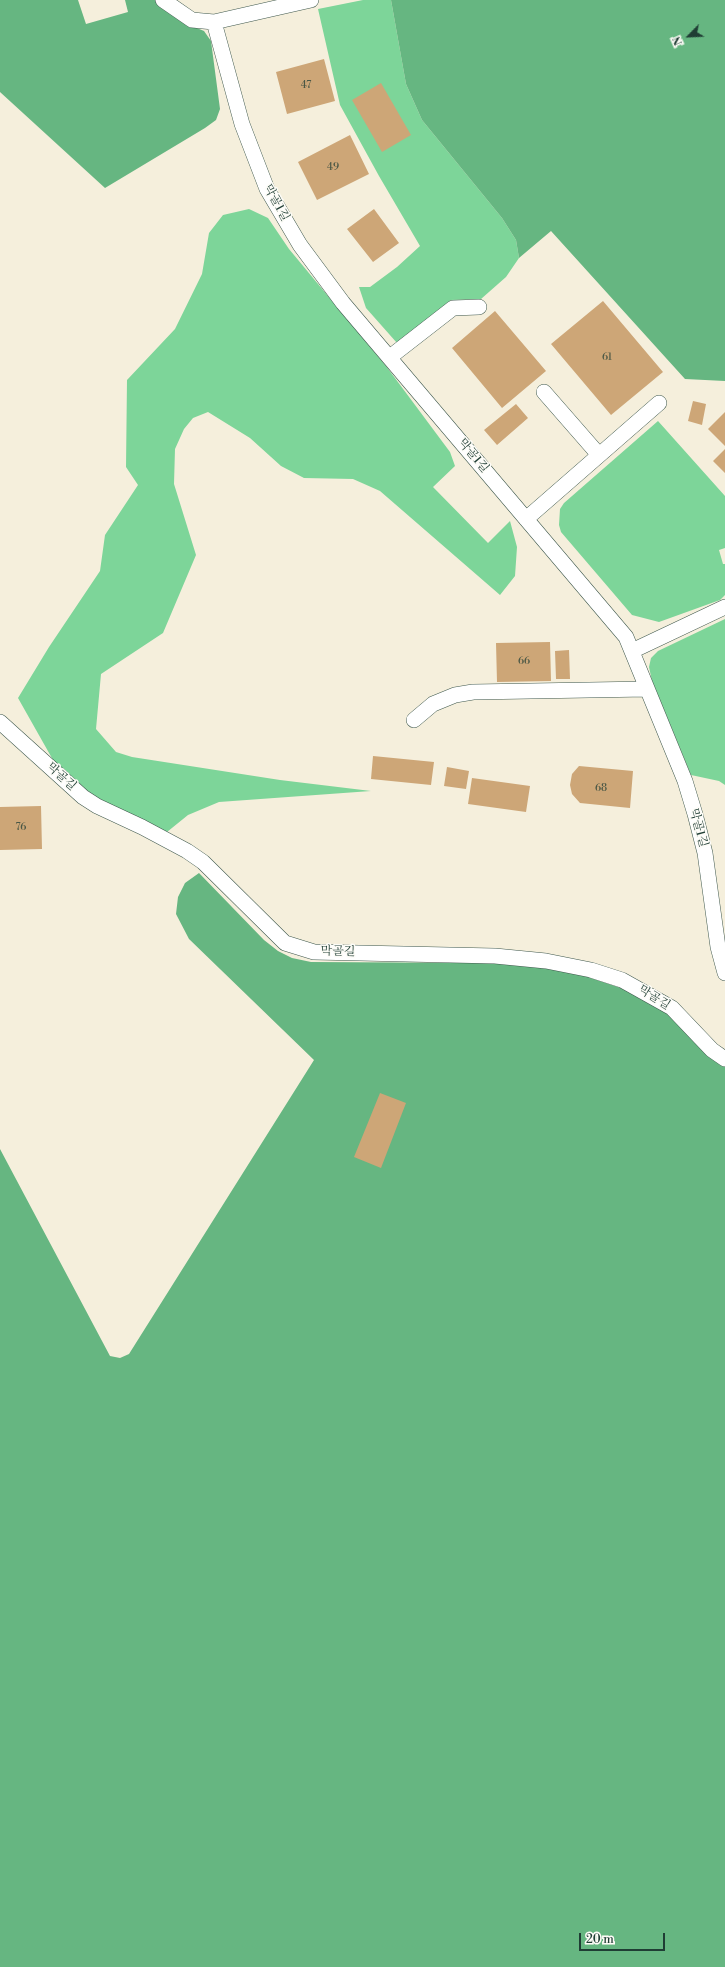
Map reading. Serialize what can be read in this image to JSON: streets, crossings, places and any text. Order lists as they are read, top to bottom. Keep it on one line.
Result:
{"streets":{"lane":["막골1길","막골길"]},"house_numbers":["47","49","61","66","68","76"],"scale_bar":"20 m","north":"bottom left"}
